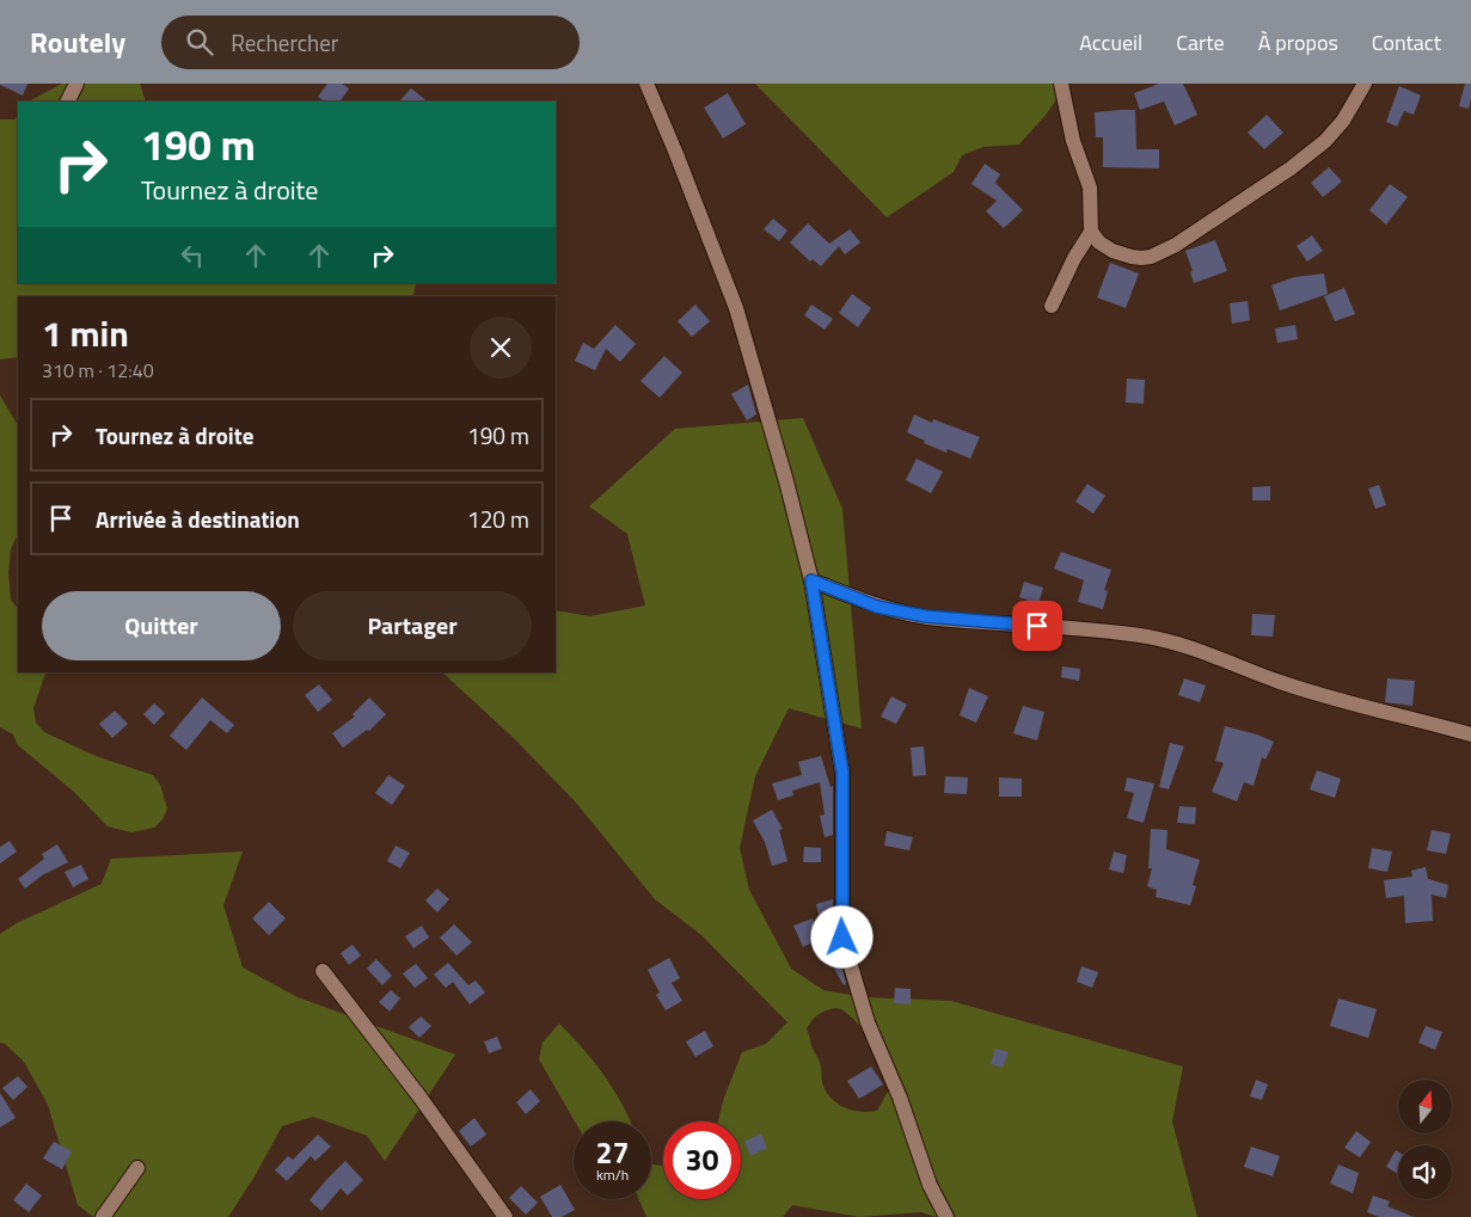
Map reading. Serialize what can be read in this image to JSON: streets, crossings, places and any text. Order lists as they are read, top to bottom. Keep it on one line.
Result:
{"north":"top","page":{"header":"Routely","search":"Rechercher","nav":["Accueil","Carte","À propos","Contact"],"turn":["190 m","Tournez à droite"],"heading":["1 min","310 m · 12:40"],"list":[{"name":"Tournez à droite","value":"190 m"},{"name":"Arrivée à destination","value":"120 m"}],"buttons":["Quitter","Partager"],"speed":"27 km/h","limit":"30"}}
